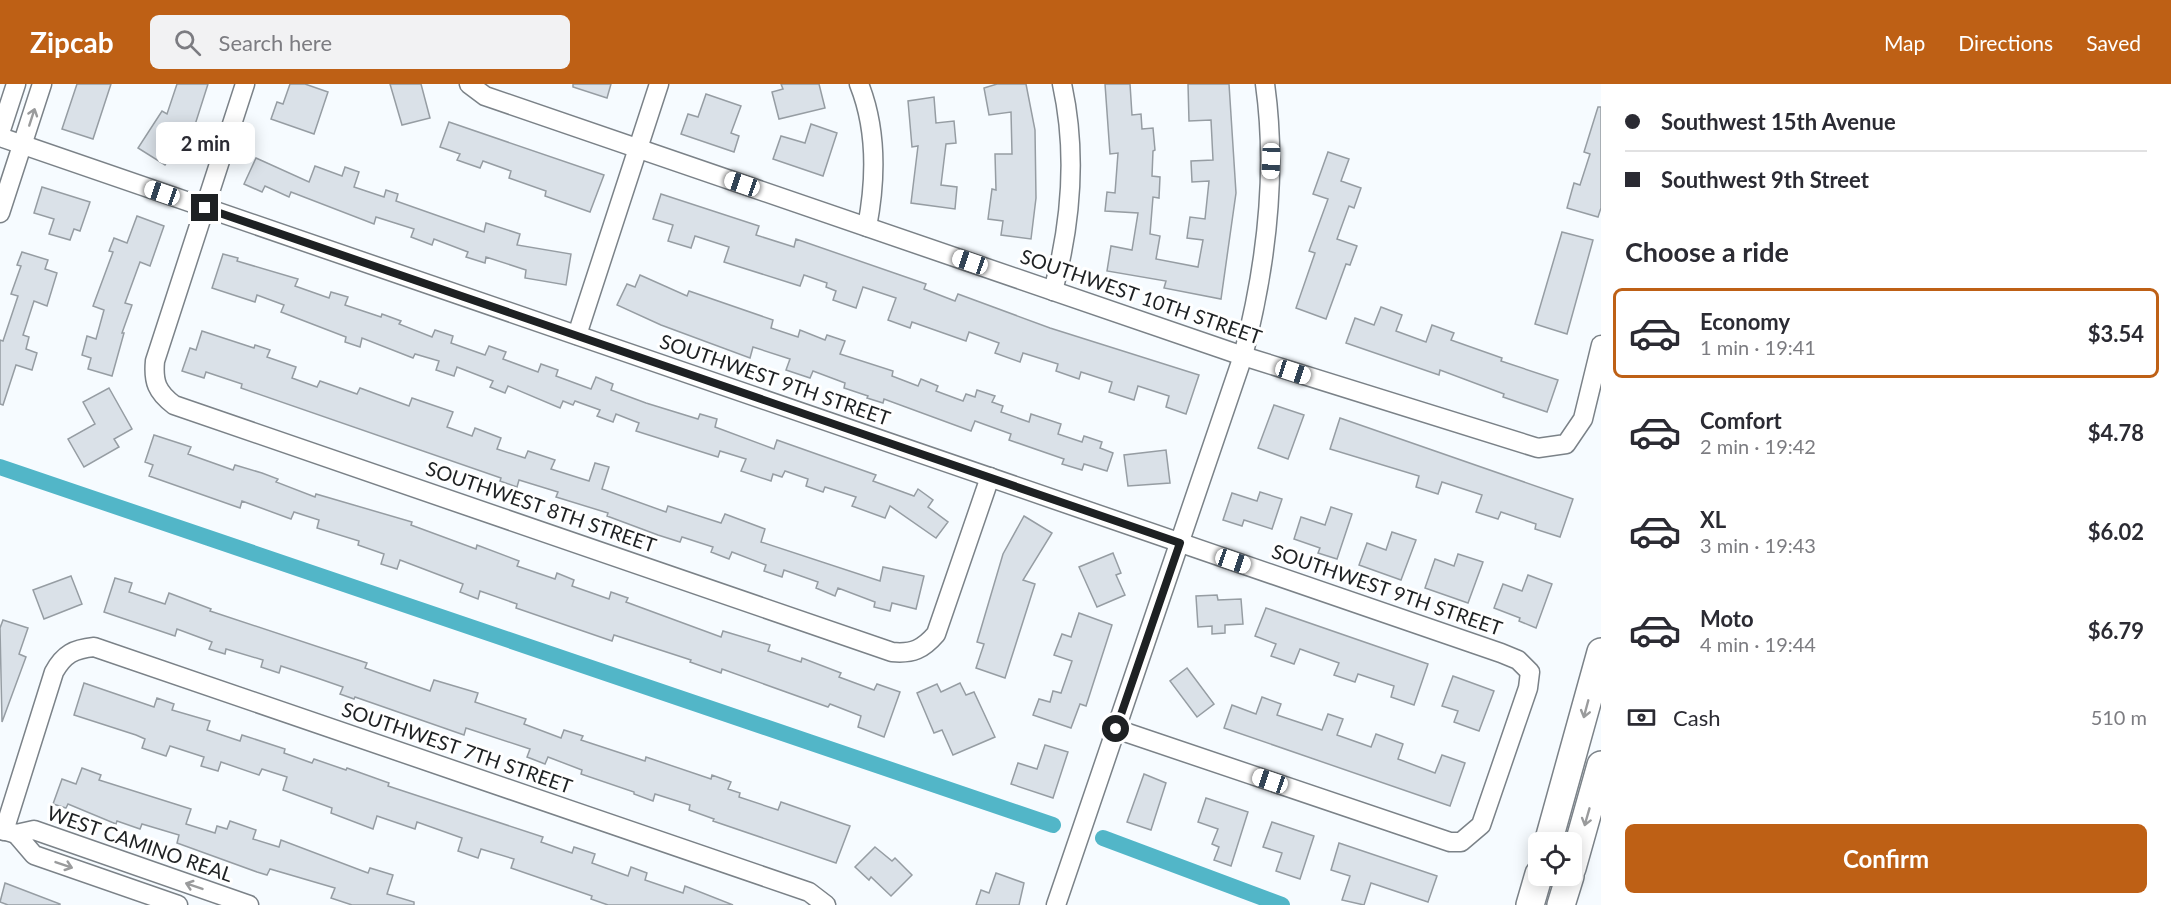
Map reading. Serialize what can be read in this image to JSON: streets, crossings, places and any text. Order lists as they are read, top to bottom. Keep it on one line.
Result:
{"streets":{"street":["SOUTHWEST 10TH STREET","SOUTHWEST 9TH STREET","SOUTHWEST 8TH STREET","SOUTHWEST 7TH STREET","WEST CAMINO REAL"]},"crossings":[["SOUTHWEST 9TH STREET","SOUTHWEST 8TH STREET"],["SOUTHWEST 7TH STREET","WEST CAMINO REAL"]],"page":{"header":"Zipcab","search":"Search here","nav":["Map","Directions","Saved"],"banner":["Southwest 15th Avenue","Southwest 9th Street"],"bubble":"2 min","heading":"Choose a ride","list":[{"name":"Economy","note":"1 min · 19:41","value":"$3.54"},{"name":"Comfort","note":"2 min · 19:42","value":"$4.78"},{"name":"XL","note":"3 min · 19:43","value":"$6.02"},{"name":"Moto","note":"4 min · 19:44","value":"$6.79"}],"pay":["Cash","510 m"],"buttons":"Confirm"}}
